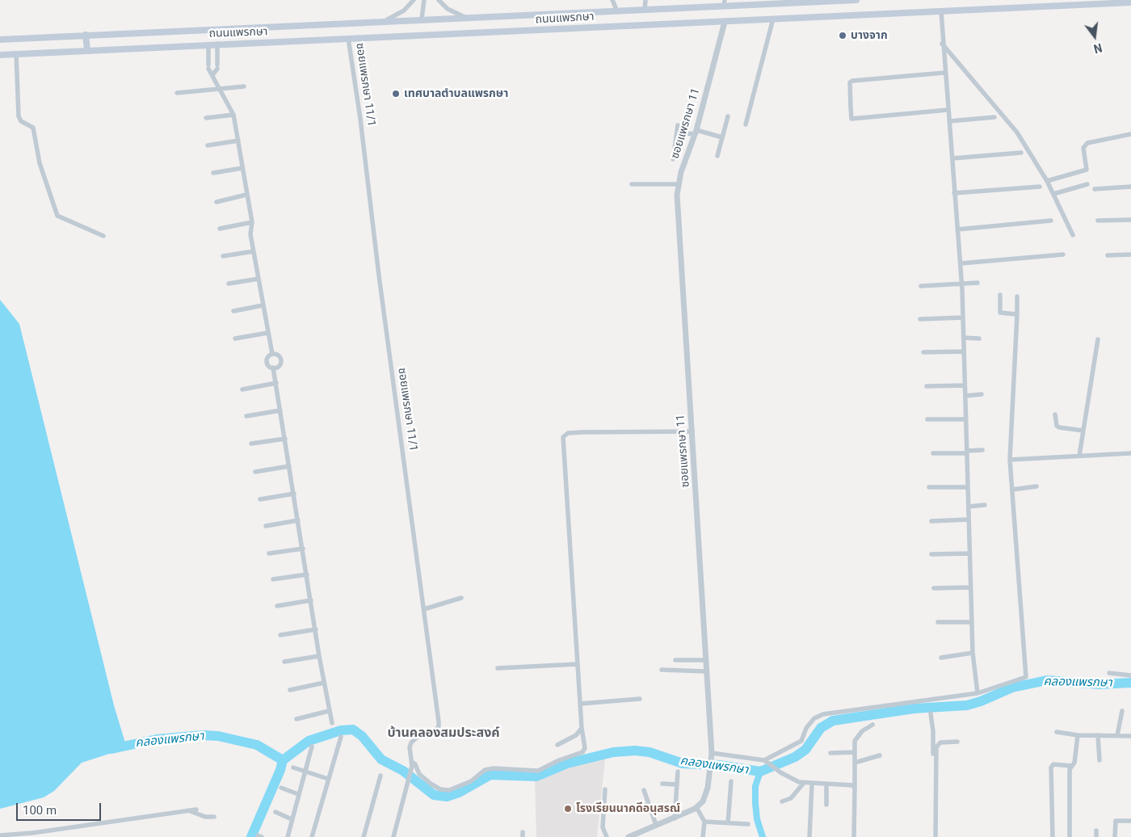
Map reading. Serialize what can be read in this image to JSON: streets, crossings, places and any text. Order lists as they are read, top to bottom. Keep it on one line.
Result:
{"streets":{"main road":["ถนนแพรกษา"],"street":["ซอยแพรกษา 11/1","ซอยแพรกษา 11"]},"crossings":[["ถนนแพรกษา","ซอยแพรกษา 11/1"],["ถนนแพรกษา","ซอยแพรกษา 11"]],"districts":["บ้านคลองสมประสงค์"],"water":["คลองแพรกษา"],"places":["บางจาก","เทศบาลตำบลแพรกษา","โรงเรียนนาคดีอนุสรณ์"],"scale_bar":"100 m","north":"bottom"}
